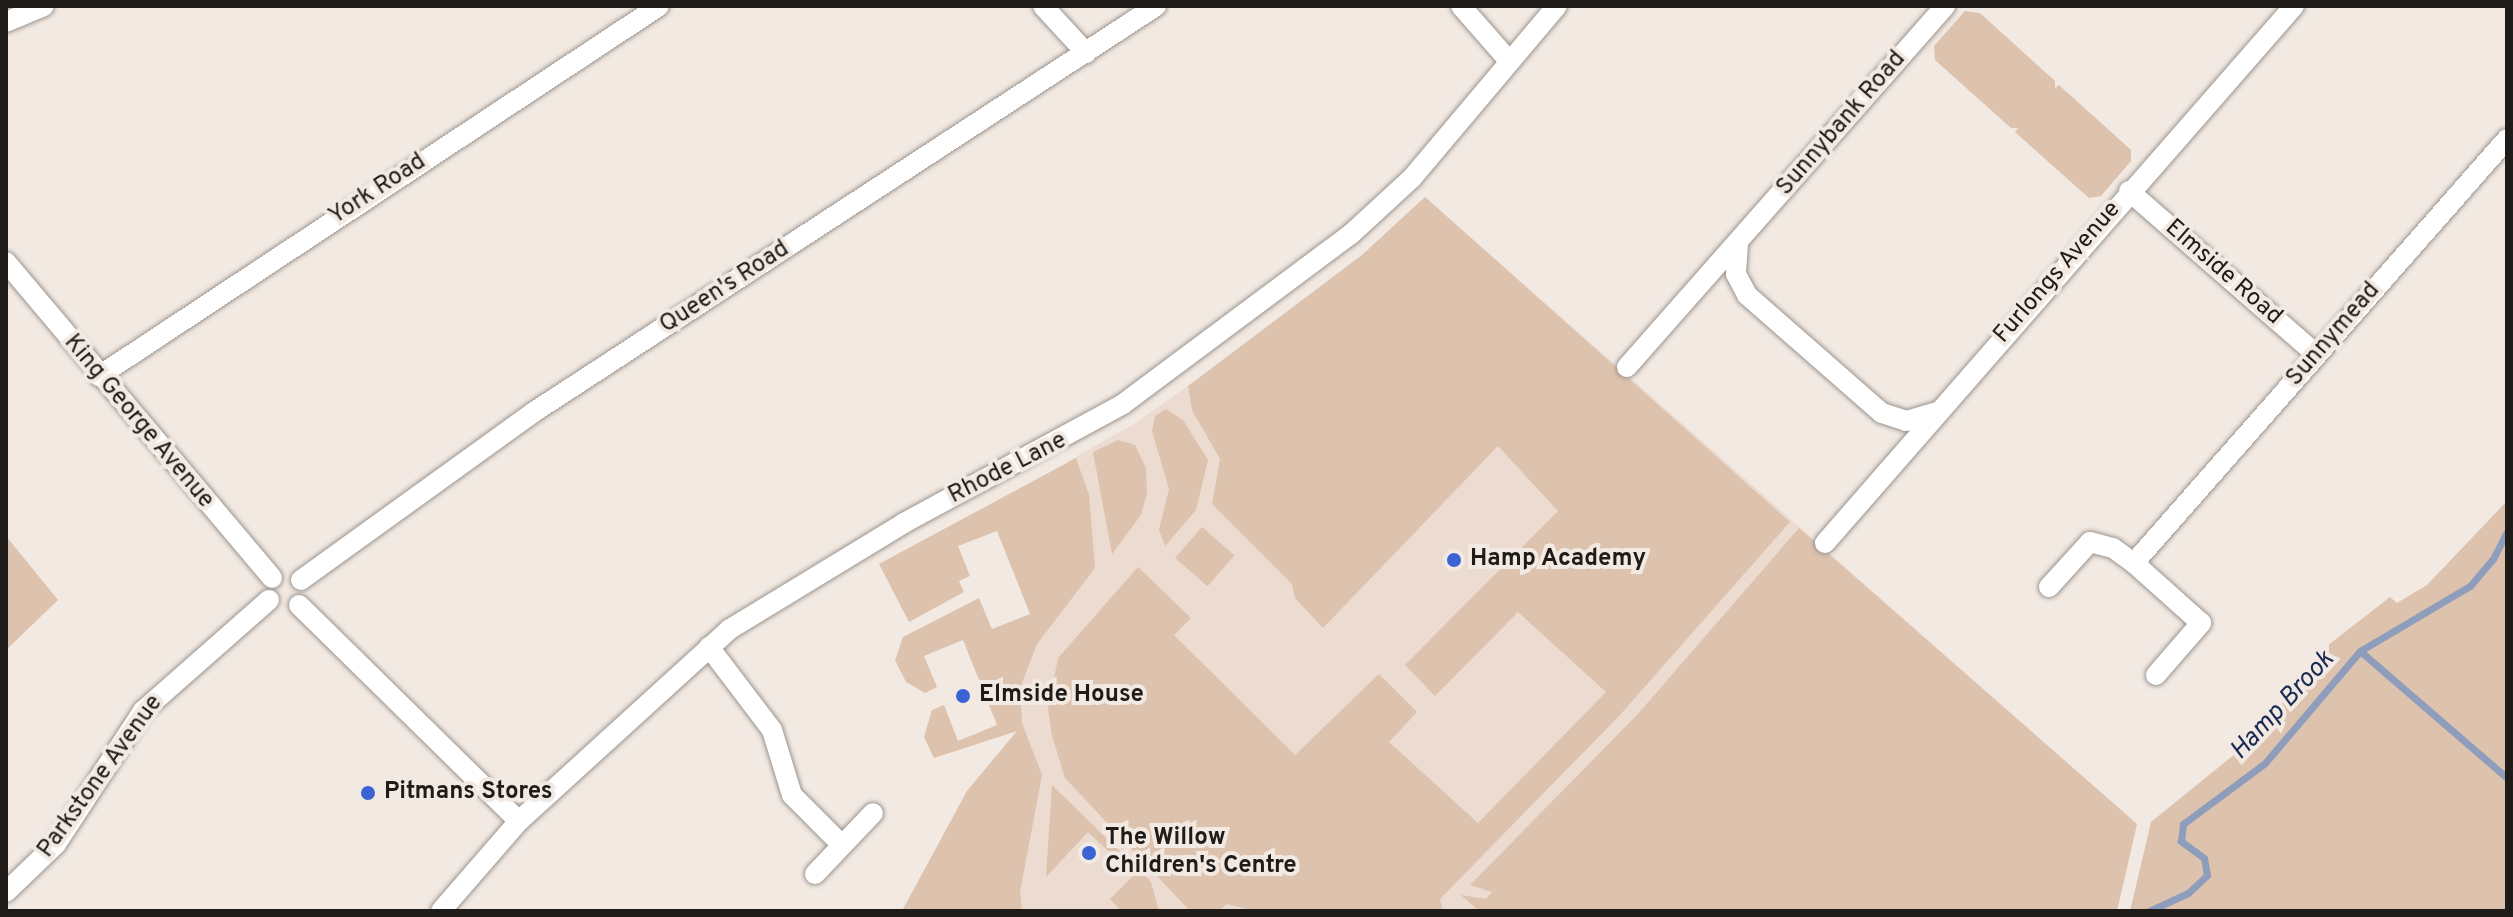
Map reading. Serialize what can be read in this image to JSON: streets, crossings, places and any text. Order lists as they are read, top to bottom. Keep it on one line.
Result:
{"streets":{"street":["Sunnybank Road","York Road","Furlongs Avenue","Elmside Road","Queen's Road","Sunnymead","King George Avenue","Rhode Lane","Parkstone Avenue"]},"crossings":[["York Road","King George Avenue"],["Furlongs Avenue","Elmside Road"],["Elmside Road","Sunnymead"],["Queen's Road","King George Avenue"],["Queen's Road","Parkstone Avenue"],["King George Avenue","Parkstone Avenue"]],"water":["Hamp Brook"],"places":["Hamp Academy","Elmside House","Pitmans Stores","The Willow Children's Centre"]}
